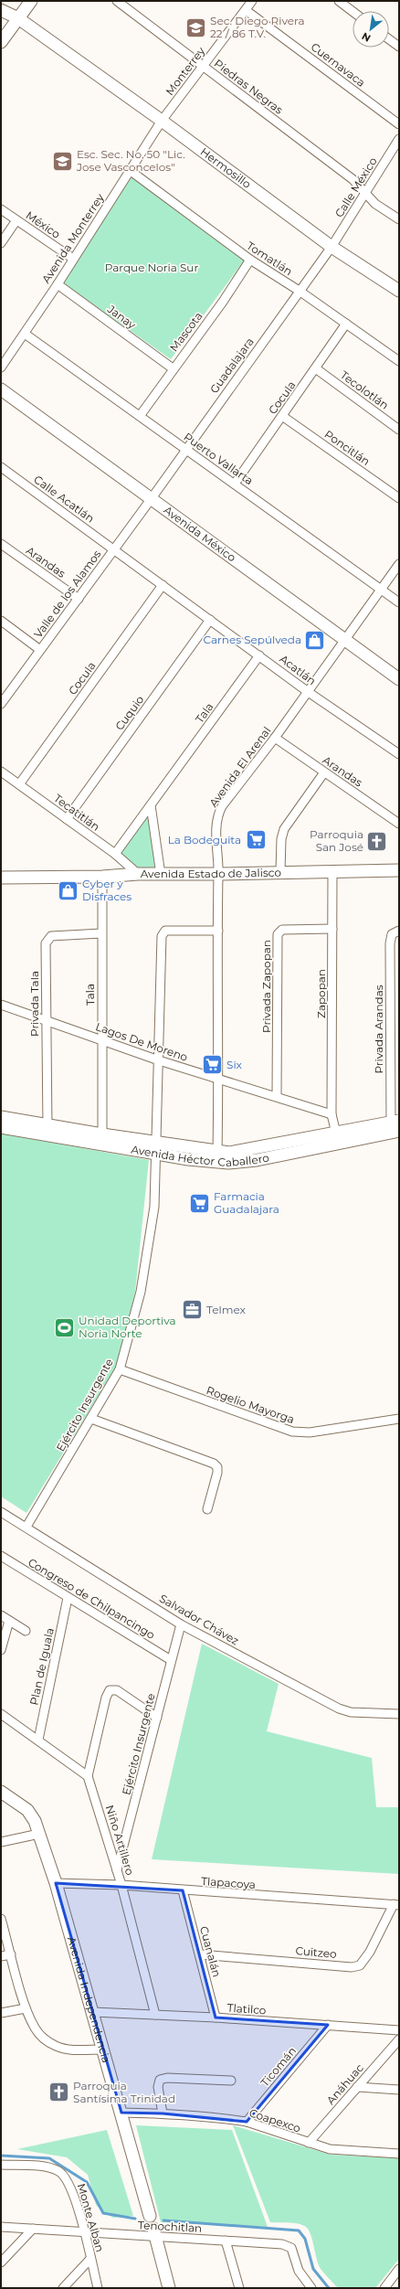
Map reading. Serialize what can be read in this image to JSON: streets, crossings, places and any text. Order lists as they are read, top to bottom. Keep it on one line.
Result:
{"streets":{"street":["Cuernavaca","Monterrey","Piedras Negras","Hermosillo","Calle México","México","Avenida Monterrey","Tomatlán","Janay","Mascota","Guadalajara","Tecolotlán","Cocula","Poncitlán","Puerto Vallarta","Calle Acatlán","Avenida México","Arandas","Valle de los Alamos","Acatlán","Cuquio","Tala","Avenida El Arenal","Tecatitlán","Avenida Estado de Jalisco","Privada Zapopan","Zapopan","Privada Tala","Privada Arandas","Lagos De Moreno","Avenida Héctor Caballero","Ejército Insurgente","Rogelio Mayorga","Congreso de Chilpancingo","Salvador Chávez","Plan de Iguala","Niño Artillero","Tlapacoya","Cuanalán","Cuitzeo","Avenida Independencia","Tlatilco","Ticomán","Anáhuac","Coapexco","Monte Alban","Tenochitlan"]},"crossings":[["Cuernavaca","Monterrey"],["Monterrey","Piedras Negras"],["Monterrey","Hermosillo"],["Monterrey","Avenida Monterrey"],["Piedras Negras","Calle México"],["Hermosillo","Calle México"],["Hermosillo","Avenida Monterrey"],["Hermosillo","Guadalajara"],["Calle México","Guadalajara"],["México","Avenida Monterrey"],["Avenida Monterrey","Tomatlán"],["Avenida Monterrey","Janay"],["Avenida Monterrey","Puerto Vallarta"],["Tomatlán","Mascota"],["Tomatlán","Guadalajara"],["Tomatlán","Cocula"],["Janay","Mascota"],["Mascota","Puerto Vallarta"],["Guadalajara","Puerto Vallarta"],["Guadalajara","Avenida México"],["Guadalajara","Valle de los Alamos"],["Tecolotlán","Cocula"],["Cocula","Poncitlán"],["Cocula","Puerto Vallarta"],["Cocula","Acatlán"],["Cocula","Tecatitlán"],["Puerto Vallarta","Avenida El Arenal"],["Calle Acatlán","Valle de los Alamos"],["Calle Acatlán","Acatlán"],["Avenida México","Valle de los Alamos"],["Avenida México","Avenida El Arenal"],["Arandas","Valle de los Alamos"],["Arandas","Avenida El Arenal"],["Valle de los Alamos","Acatlán"],["Acatlán","Cuquio"],["Acatlán","Tala"],["Acatlán","Avenida El Arenal"],["Cuquio","Tecatitlán"],["Tala","Tecatitlán"],["Tala","Avenida Estado de Jalisco"],["Tala","Privada Tala"],["Tala","Lagos De Moreno"],["Tala","Avenida Héctor Caballero"],["Avenida El Arenal","Avenida Estado de Jalisco"],["Avenida El Arenal","Lagos De Moreno"],["Avenida El Arenal","Avenida Héctor Caballero"],["Avenida El Arenal","Ejército Insurgente"],["Tecatitlán","Avenida Estado de Jalisco"],["Avenida Estado de Jalisco","Zapopan"],["Privada Zapopan","Zapopan"],["Privada Zapopan","Lagos De Moreno"],["Zapopan","Lagos De Moreno"],["Privada Tala","Lagos De Moreno"],["Privada Tala","Avenida Héctor Caballero"],["Privada Arandas","Avenida Héctor Caballero"],["Lagos De Moreno","Ejército Insurgente"],["Avenida Héctor Caballero","Ejército Insurgente"],["Ejército Insurgente","Rogelio Mayorga"],["Ejército Insurgente","Congreso de Chilpancingo"],["Ejército Insurgente","Salvador Chávez"],["Ejército Insurgente","Niño Artillero"],["Congreso de Chilpancingo","Plan de Iguala"],["Niño Artillero","Tlapacoya"],["Niño Artillero","Tlatilco"],["Tlapacoya","Cuanalán"],["Tlapacoya","Cuitzeo"],["Tlapacoya","Avenida Independencia"],["Cuanalán","Cuitzeo"],["Cuanalán","Tlatilco"],["Avenida Independencia","Tlatilco"],["Avenida Independencia","Coapexco"],["Avenida Independencia","Tenochitlan"],["Tlatilco","Ticomán"],["Ticomán","Coapexco"],["Anáhuac","Coapexco"],["Monte Alban","Tenochitlan"]],"parks":["Parque Noria Sur"],"places":{"school or university":["Sec. Diego Rivera 22 / 86 T.V.","Esc. Sec. No. 50 \"Lic. Jose Vasconcelos\""],"shop":["Carnes Sepúlveda","Cyber y Disfraces"],"supermarket":["La Bodeguita","Six","Farmacia Guadalajara"],"church":["Parroquia San José","Parroquia Santísima Trinidad"],"office":["Telmex"],"sports":["Unidad Deportiva Noria Norte"]},"north":"bottom left"}
